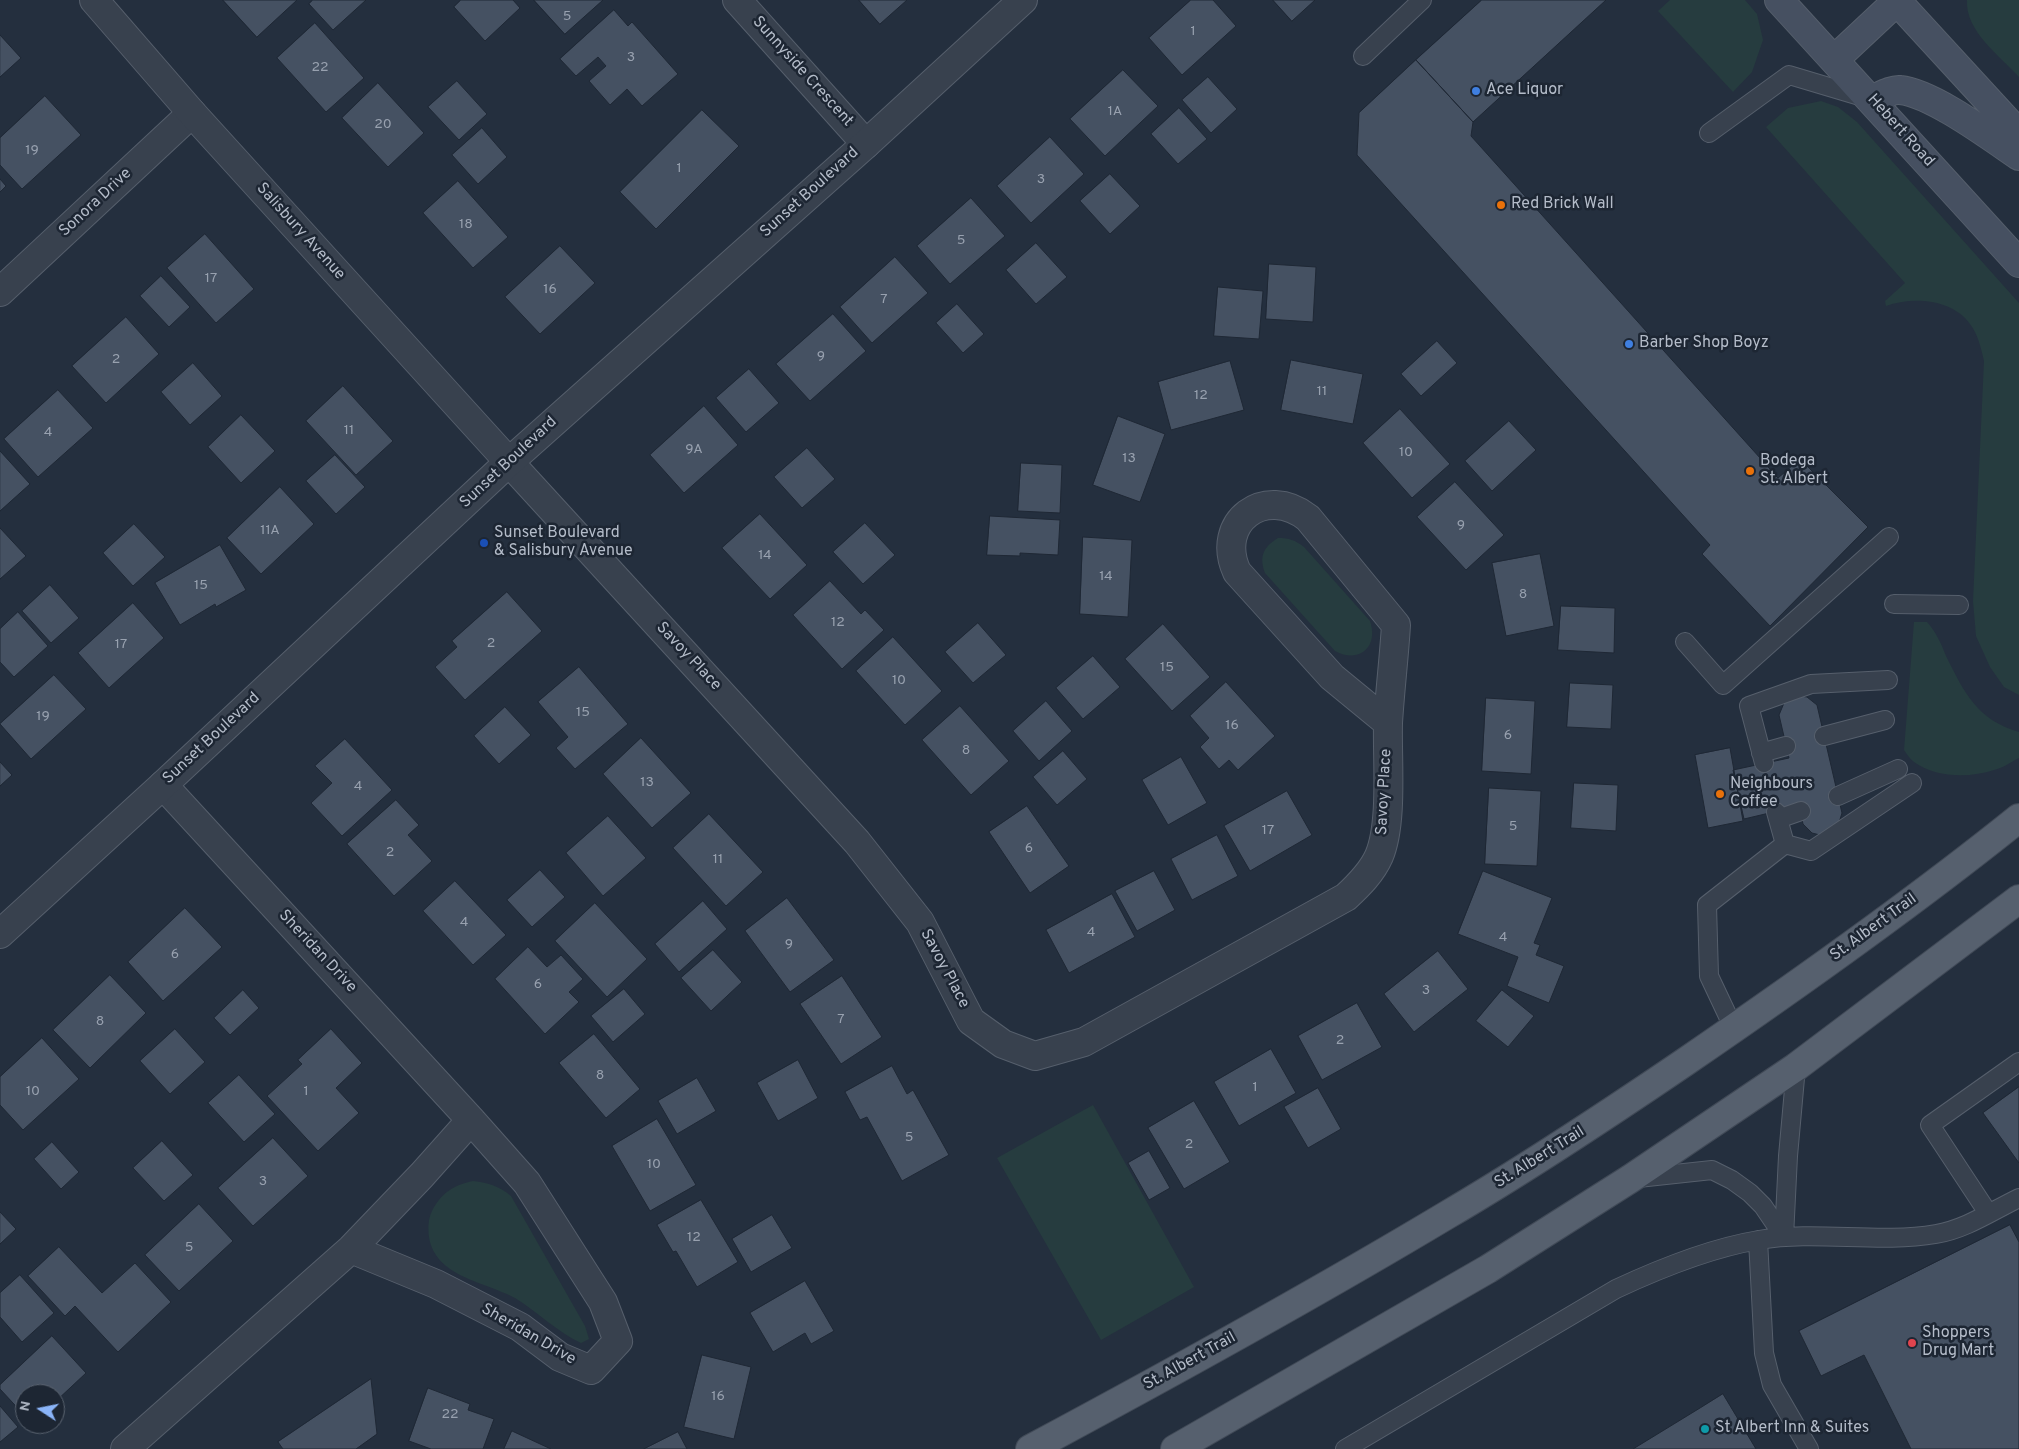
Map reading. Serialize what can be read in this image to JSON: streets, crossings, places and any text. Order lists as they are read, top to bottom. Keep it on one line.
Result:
{"streets":{"main road":["Hebert Road","St. Albert Trail"],"street":["Sunnyside Crescent","Sunset Boulevard","Sonora Drive","Salisbury Avenue","Savoy Place","Sheridan Drive"]},"crossings":[["Sunnyside Crescent","Sunset Boulevard"],["Sunset Boulevard","Salisbury Avenue"],["Sunset Boulevard","Savoy Place"],["Sunset Boulevard","Sheridan Drive"],["Sonora Drive","Salisbury Avenue"],["Salisbury Avenue","Savoy Place"]],"places":["Ace Liquor","Red Brick Wall","Barber Shop Boyz","Bodega St. Albert","Sunset Boulevard & Salisbury Avenue","Neighbours Coffee","Shoppers Drug Mart","St Albert Inn & Suites"],"house_numbers":["5","1","3","22","1A","20","19","1","3","18","5","17","16","7","9","2","11","12","11","4","9A","10","13","9","11A","14","14","15","8","12","2","17","15","10","15","19","16","6","8","13","4","5","17","6","2","11","4","4","4","9","6","6","3","7","8","2","8","1","10","1","5","2","10","3","12","5","16","22"],"north":"left"}
